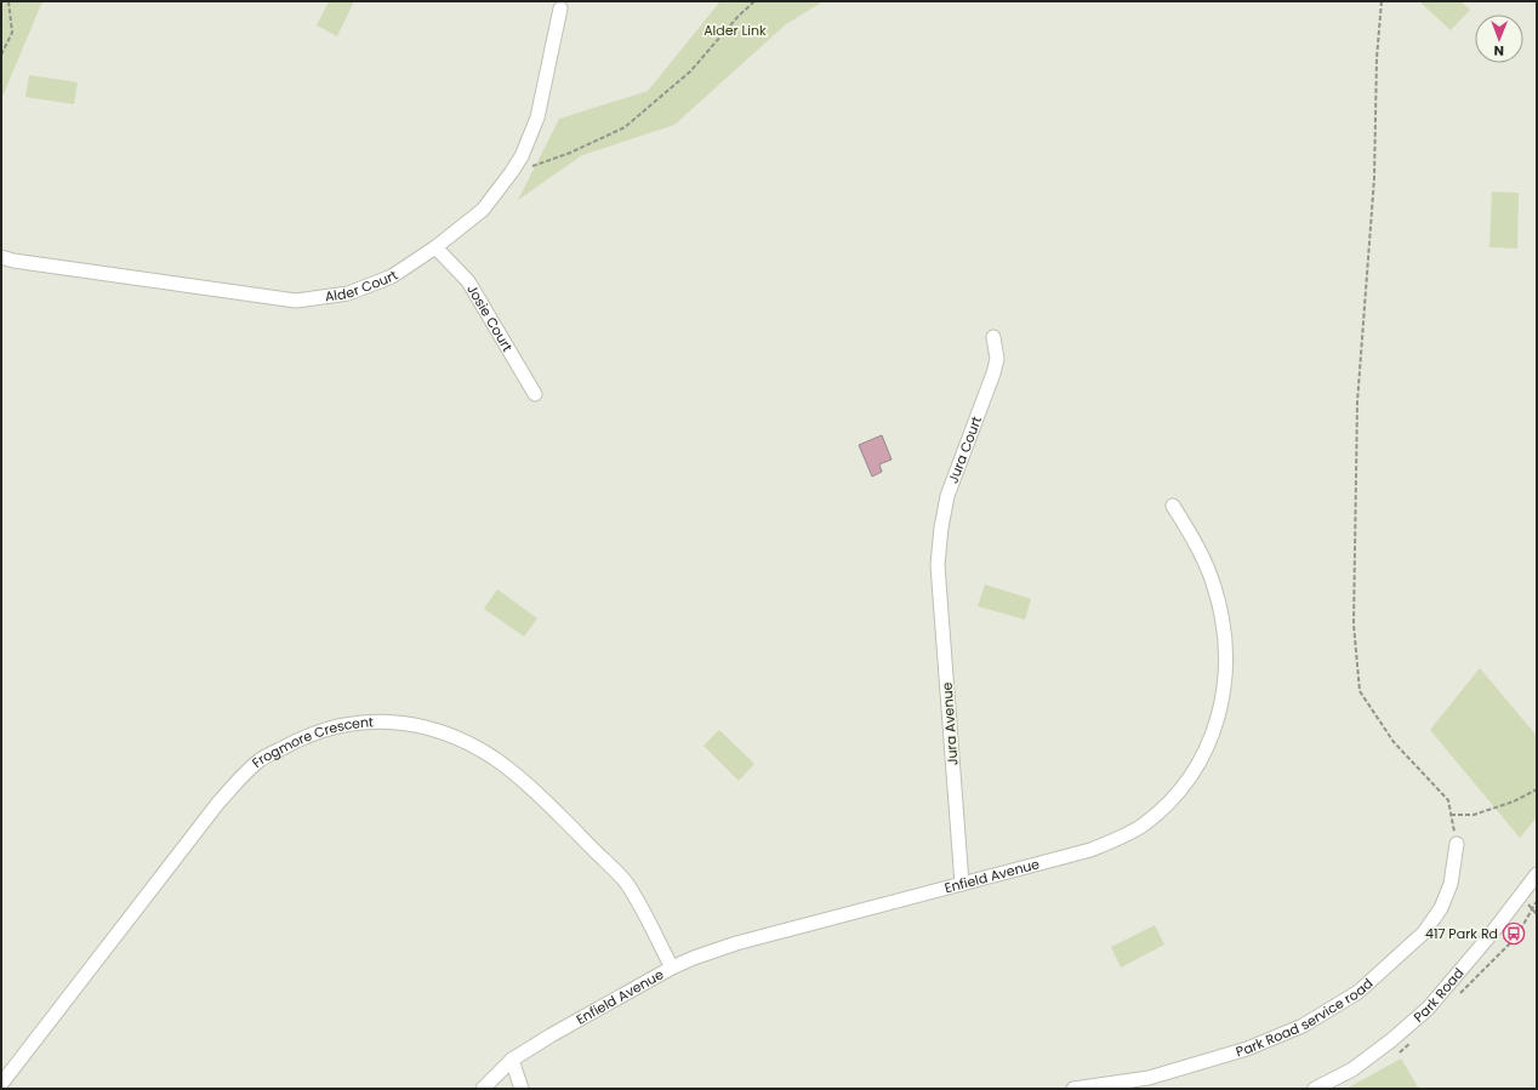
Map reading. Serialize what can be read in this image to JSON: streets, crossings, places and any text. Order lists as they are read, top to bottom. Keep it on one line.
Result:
{"streets":{"street":["Alder Court","Josie Court","Jura Court","Jura Avenue","Frogmore Crescent","Enfield Avenue","Park Road","Park Road service road"]},"crossings":[["Alder Court","Josie Court"],["Jura Court","Jura Avenue"],["Jura Avenue","Enfield Avenue"],["Frogmore Crescent","Enfield Avenue"]],"parks":["Alder Link"],"places":{"bus stop":["417 Park Rd"]},"north":"bottom"}
